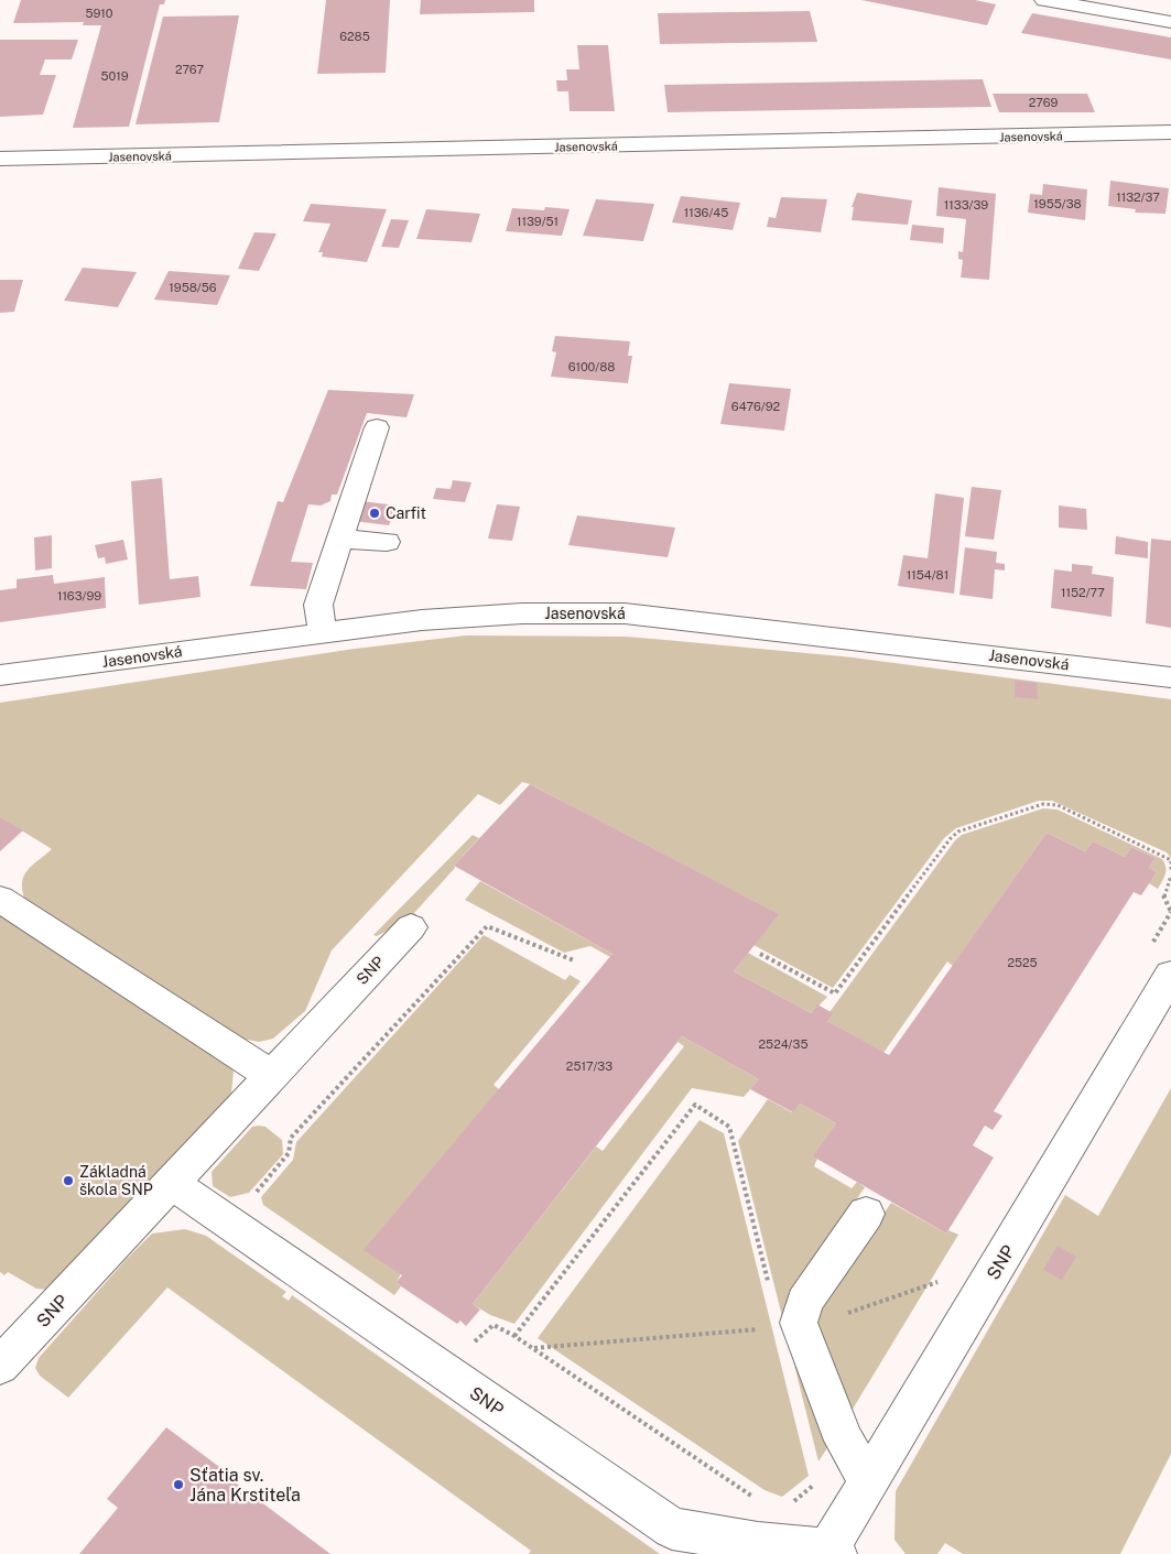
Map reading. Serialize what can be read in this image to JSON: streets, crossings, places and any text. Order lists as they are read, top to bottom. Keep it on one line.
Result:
{"streets":{"street":["Jasenovská","SNP"]},"places":["Carfit","Základná škola SNP","Sťatia sv. Jána Krstiteľa"],"house_numbers":["5910","6285","2767","5019","2769","1132/37","1955/38","1133/39","1136/45","1139/51","1958/56","6100/88","6476/92","1154/81","1152/77","1163/99","2525","2524/35","2517/33"]}
